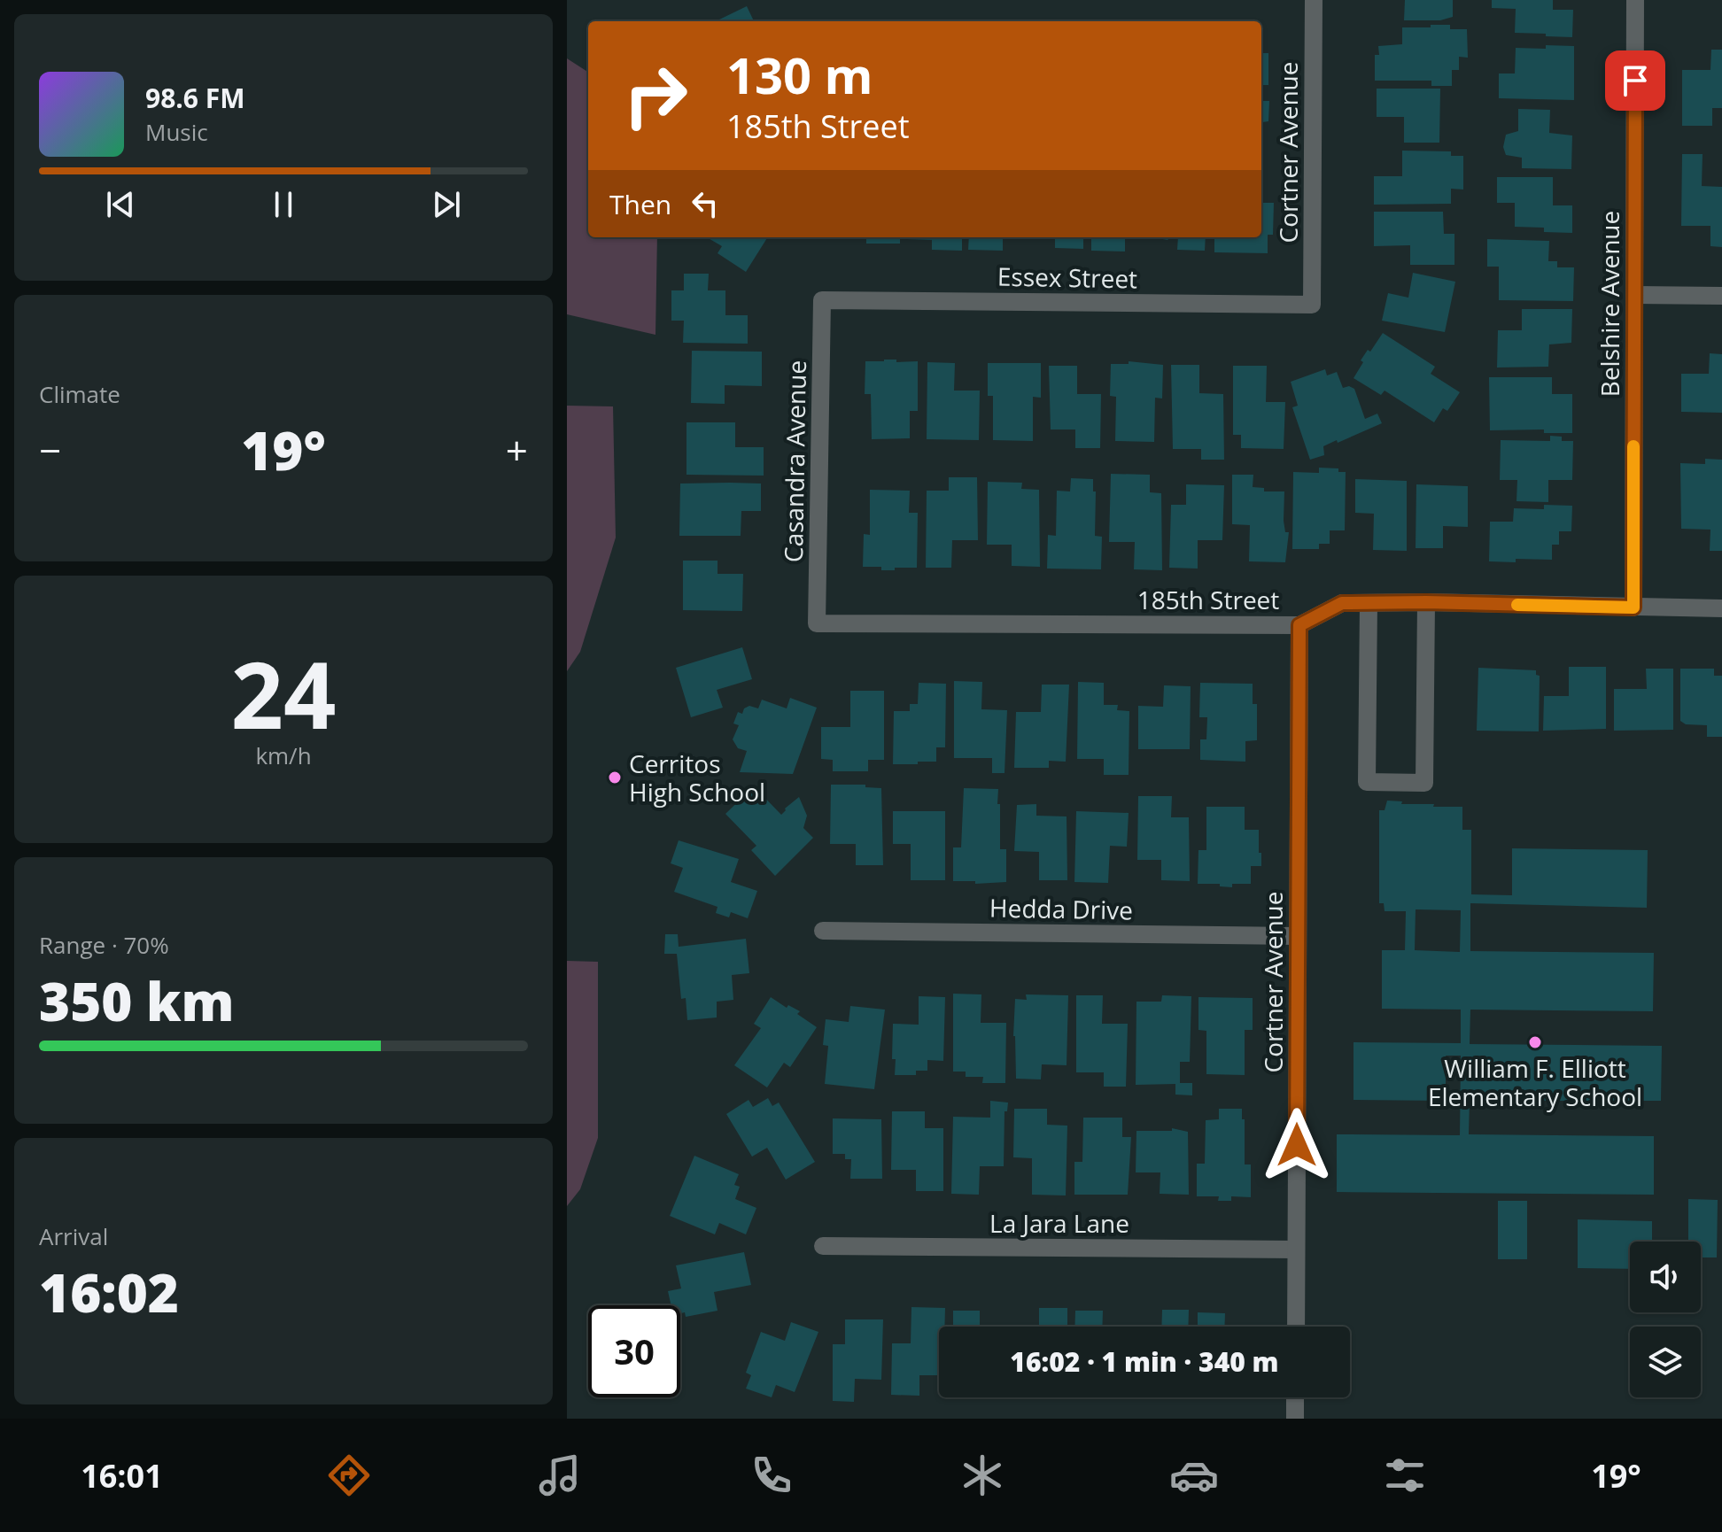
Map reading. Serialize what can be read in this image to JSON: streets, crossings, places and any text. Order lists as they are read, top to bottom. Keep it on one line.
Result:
{"streets":{"street":["Cortner Avenue","Essex Street","Belshire Avenue","Casandra Avenue","185th Street","Hedda Drive","La Jara Lane"]},"crossings":[["Cortner Avenue","Essex Street"],["Cortner Avenue","185th Street"],["Cortner Avenue","Hedda Drive"],["Cortner Avenue","La Jara Lane"],["Essex Street","Casandra Avenue"],["Belshire Avenue","185th Street"],["Casandra Avenue","185th Street"]],"places":["Cerritos High School","William F. Elliott Elementary School"],"page":{"turn":["130 m","185th Street"],"song":["98.6 FM","Music"],"then":"Then","tile":["Climate",["24","km/h"],["Range · 70%","350 km"],["Arrival","16:02"]],"heat":["−","19°","+"],"limit":"30","trip":"16:02 · 1 min · 340 m","tabs":["16:01","19°"]}}
